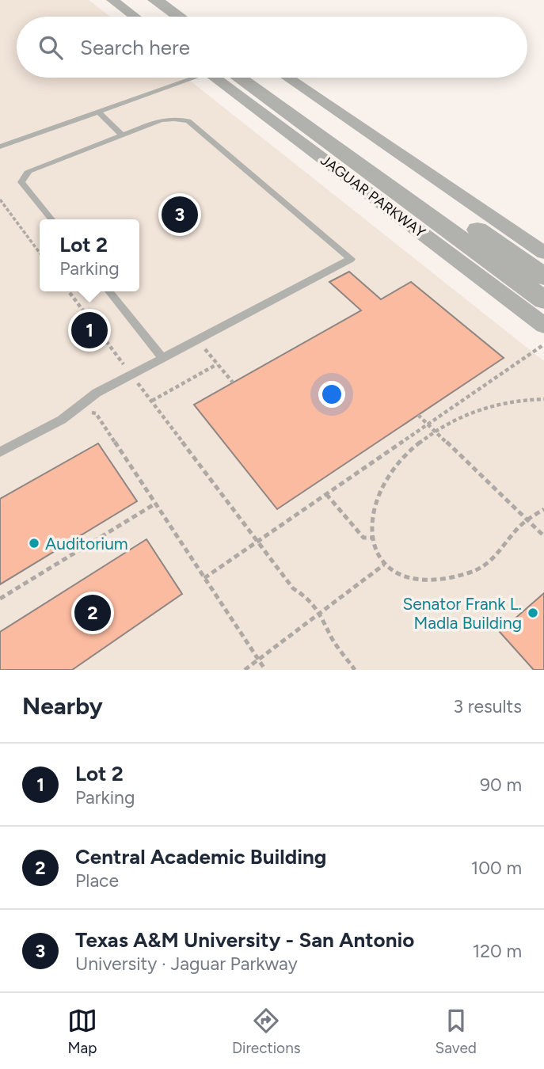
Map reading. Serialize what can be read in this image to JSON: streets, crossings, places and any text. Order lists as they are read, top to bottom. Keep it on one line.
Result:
{"streets":{"street":["JAGUAR PARKWAY"]},"places":["Auditorium","Senator Frank L. Madla Building"],"page":{"search":"Search here","pins":["3","1","2"],"popup":["Lot 2","Parking"],"heading":["Nearby","3 results"],"list":[{"mark":"1","name":"Lot 2","note":"Parking","value":"90 m"},{"mark":"2","name":"Central Academic Building","note":"Place","value":"100 m"},{"mark":"3","name":"Texas A&M University - San Antonio","note":"University · Jaguar Parkway","value":"120 m"}],"nav":["Map","Directions","Saved"]}}
